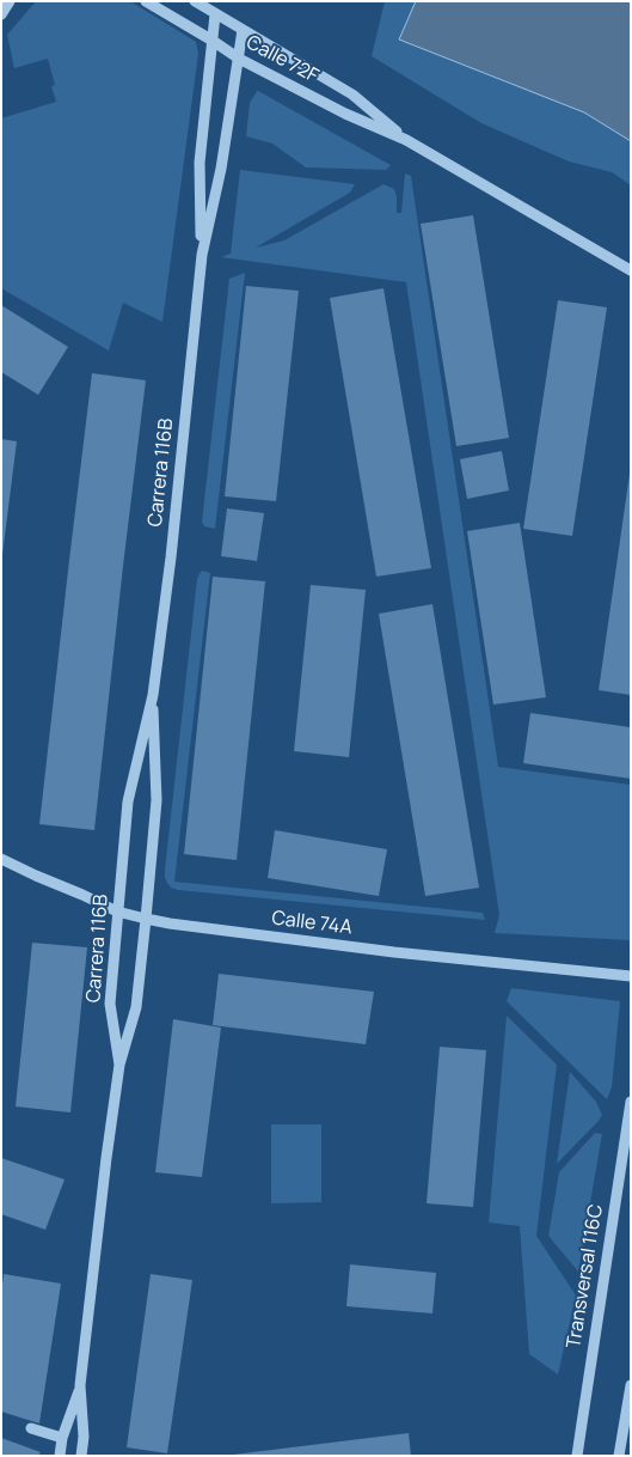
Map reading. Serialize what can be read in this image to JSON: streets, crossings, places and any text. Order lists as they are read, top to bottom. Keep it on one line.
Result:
{"streets":{"street":["Calle 72F","Carrera 116B","Calle 74A","Transversal 116C"]},"crossings":[["Calle 72F","Carrera 116B"],["Carrera 116B","Calle 74A"]]}
